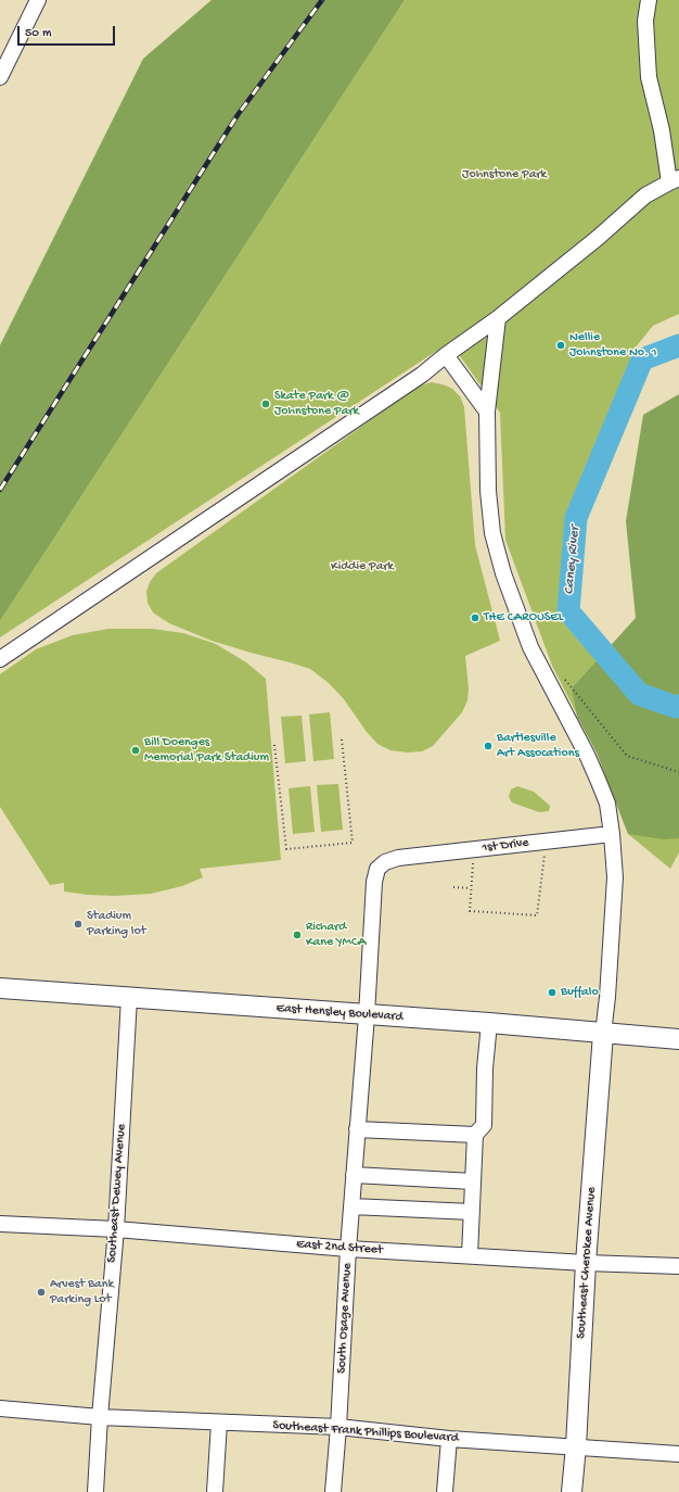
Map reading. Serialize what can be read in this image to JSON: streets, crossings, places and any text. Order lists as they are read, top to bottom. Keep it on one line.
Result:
{"streets":{"main road":["East Hensley Boulevard","Southeast Cherokee Avenue"],"street":["1st Drive","Southeast Dewey Avenue","East 2nd Street","South Osage Avenue","Southeast Frank Phillips Boulevard"]},"crossings":[["1st Drive","East Hensley Boulevard"],["1st Drive","South Osage Avenue"],["East Hensley Boulevard","Southeast Dewey Avenue"],["East Hensley Boulevard","Southeast Cherokee Avenue"],["East Hensley Boulevard","South Osage Avenue"],["Southeast Dewey Avenue","East 2nd Street"],["Southeast Dewey Avenue","Southeast Frank Phillips Boulevard"],["East 2nd Street","Southeast Cherokee Avenue"],["East 2nd Street","South Osage Avenue"],["Southeast Cherokee Avenue","Southeast Frank Phillips Boulevard"],["South Osage Avenue","Southeast Frank Phillips Boulevard"]],"water":["Caney River"],"parks":["Johnstone Park","Kiddie Park"],"places":["Nellie Johnstone No. 1","Skate Park @ Johnstone Park","THE CAROUSEL","Bartlesville Art Assocations","Bill Doenges Memorial Park Stadium","Stadium Parking lot","Richard Kane YMCA","Buffalo","Arvest Bank Parking Lot"],"scale_bar":"50 m"}
